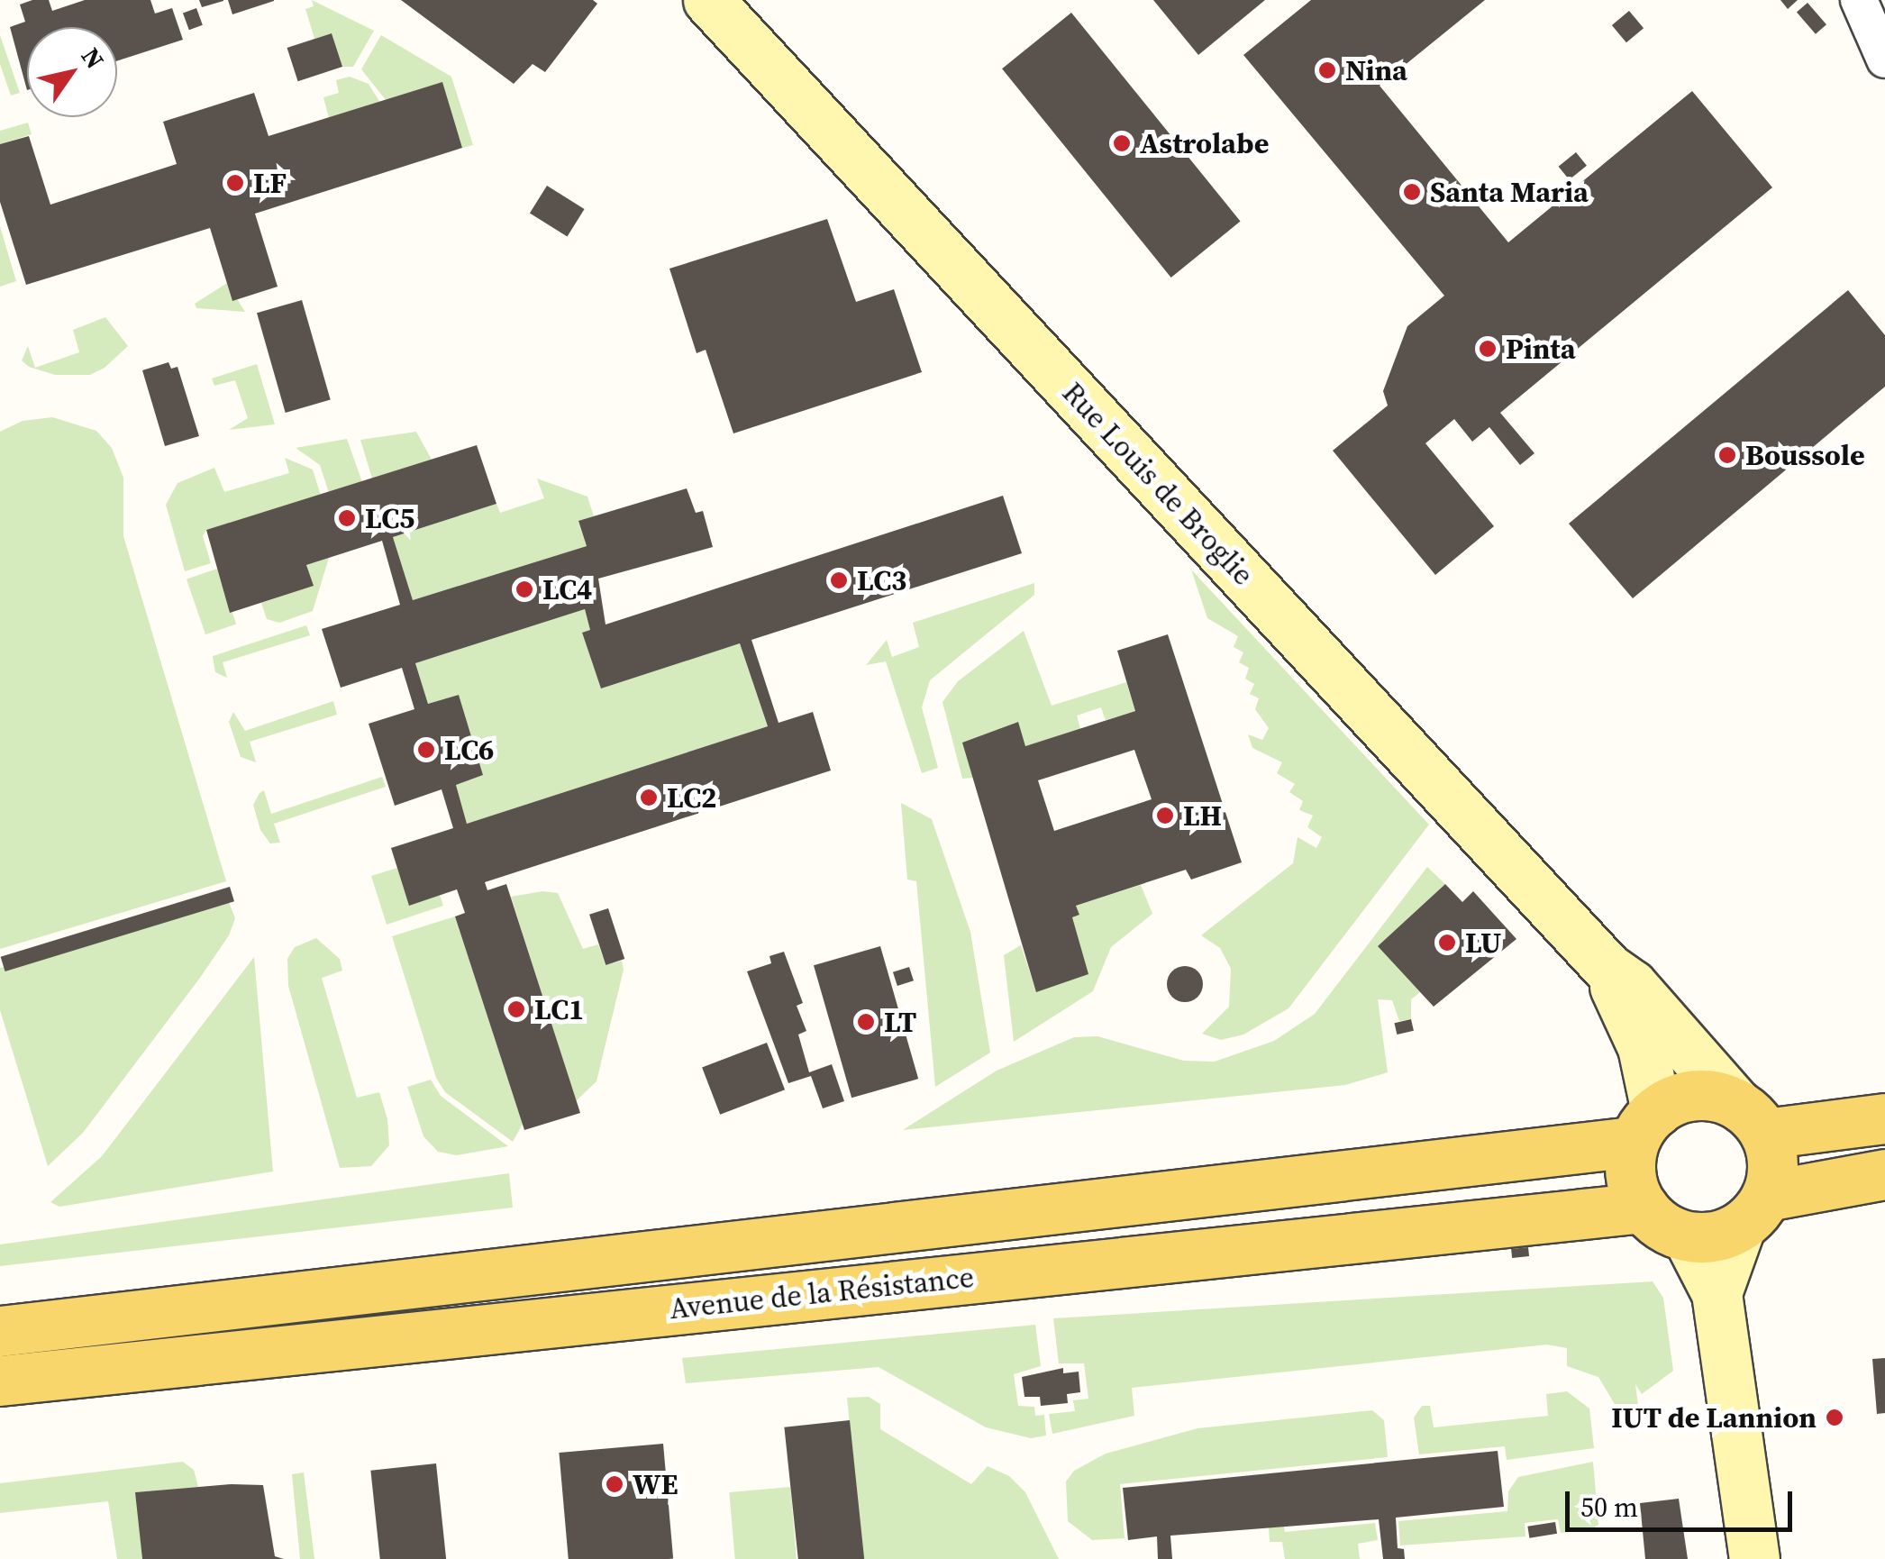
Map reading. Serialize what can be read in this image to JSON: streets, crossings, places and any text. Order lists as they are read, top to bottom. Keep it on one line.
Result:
{"streets":{"main road":["Avenue de la Résistance"],"street":["Rue Louis de Broglie"]},"crossings":[["Rue Louis de Broglie","Avenue de la Résistance"]],"places":["Nina","Astrolabe","LF","Santa Maria","Pinta","Boussole","LC5","LC3","LC4","LC6","LC2","LH","LU","LC1","LT","IUT de Lannion","WE"],"scale_bar":"50 m","north":"top right"}
